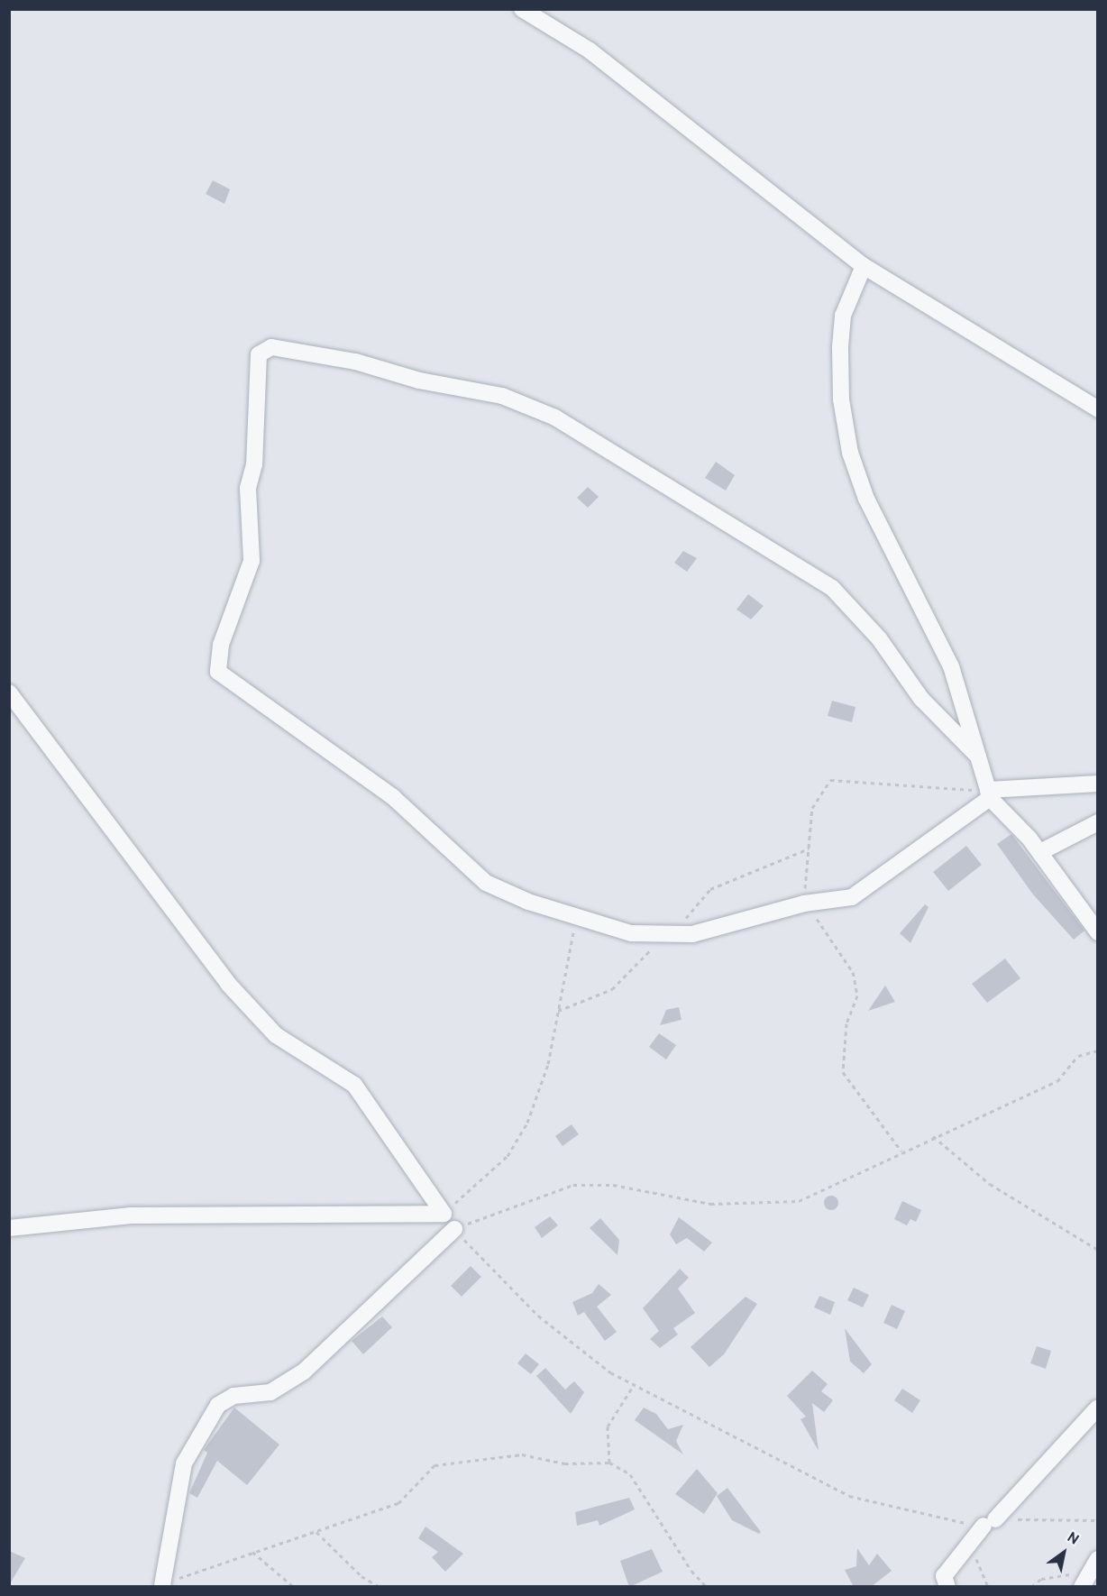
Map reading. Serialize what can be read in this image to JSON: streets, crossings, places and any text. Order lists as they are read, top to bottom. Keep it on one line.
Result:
{"north":"top right"}
